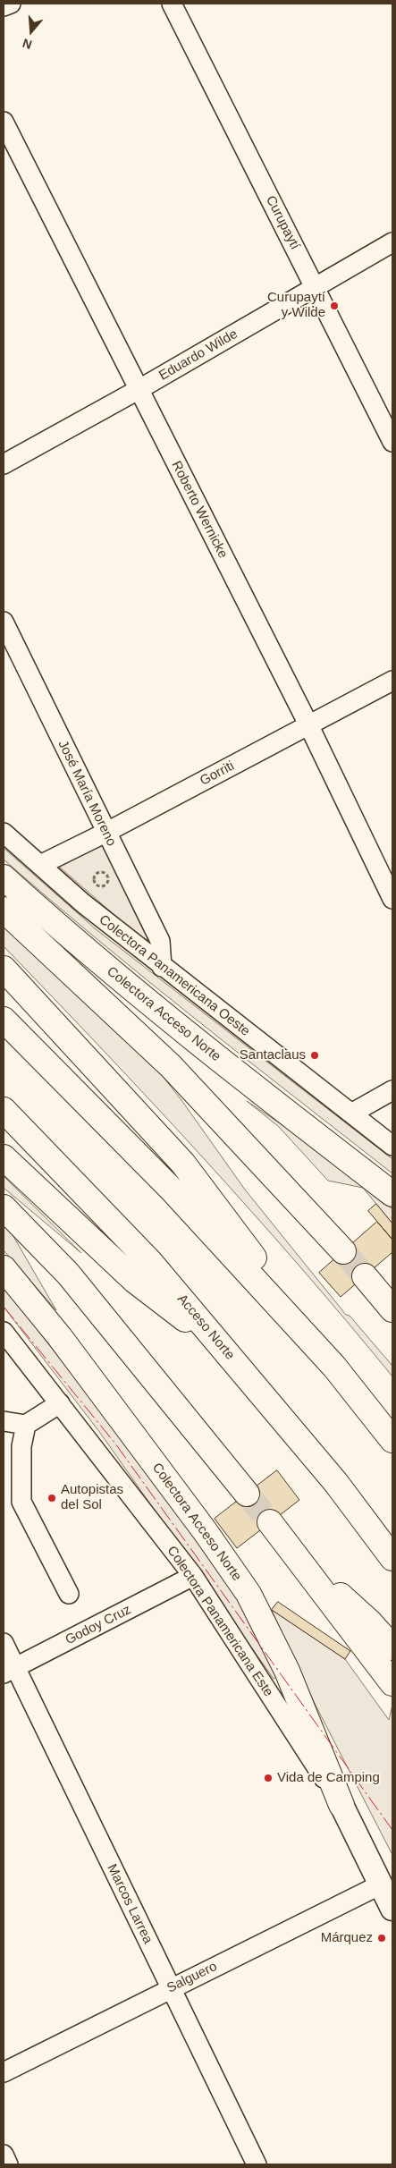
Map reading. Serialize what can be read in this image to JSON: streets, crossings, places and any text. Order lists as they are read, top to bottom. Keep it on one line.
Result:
{"streets":{"highway":["Colectora Acceso Norte","Acceso Norte"],"main road":["Colectora Panamericana Este"],"street":["Curupaytí","Eduardo Wilde","Roberto Wernicke","Gorriti","José María Moreno","Colectora Panamericana Oeste","Godoy Cruz","Marcos Larrea","Salguero"]},"crossings":[["Curupaytí","Eduardo Wilde"],["Eduardo Wilde","Roberto Wernicke"],["Roberto Wernicke","Gorriti"],["Gorriti","José María Moreno"],["Gorriti","Colectora Panamericana Oeste"],["José María Moreno","Colectora Panamericana Oeste"],["Colectora Acceso Norte","Colectora Panamericana Este"],["Colectora Panamericana Este","Godoy Cruz"],["Colectora Panamericana Este","Salguero"],["Godoy Cruz","Marcos Larrea"],["Marcos Larrea","Salguero"]],"places":["Curupaytí y Wilde","Santaclaus","Autopistas del Sol","Vida de Camping","Márquez"],"north":"bottom"}
